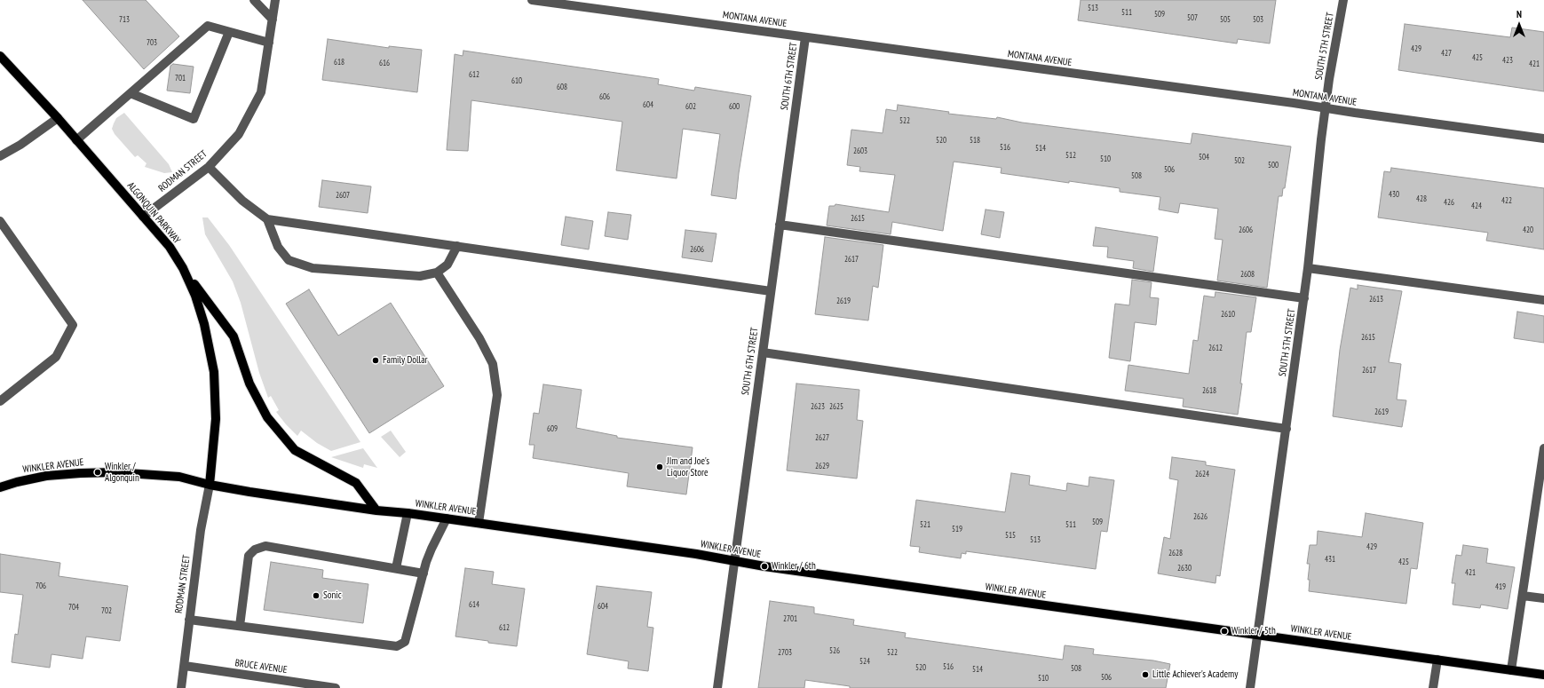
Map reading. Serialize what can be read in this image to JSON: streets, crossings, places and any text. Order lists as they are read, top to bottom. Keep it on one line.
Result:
{"streets":{"main road":["ALGONQUIN PARKWAY","WINKLER AVENUE"],"street":["MONTANA AVENUE","SOUTH 5TH STREET","SOUTH 6TH STREET","RODMAN STREET","BRUCE AVENUE"]},"crossings":[["MONTANA AVENUE","SOUTH 5TH STREET"],["MONTANA AVENUE","SOUTH 6TH STREET"],["SOUTH 5TH STREET","WINKLER AVENUE"],["SOUTH 6TH STREET","WINKLER AVENUE"],["RODMAN STREET","ALGONQUIN PARKWAY"],["RODMAN STREET","WINKLER AVENUE"],["RODMAN STREET","BRUCE AVENUE"],["ALGONQUIN PARKWAY","WINKLER AVENUE"]],"places":["Family Dollar","JIm and Joe's Liquor Store","Winkler / Algonquin","Winkler / 6th","Sonic","Winkler / 5th","Little Achiever's Academy"],"house_numbers":["513","511","509","507","713","505","503","703","429","427","425","423","618","616","421","612","701","610","608","606","604","602","600","522","520","518","516","514","2603","512","504","510","502","500","506","508","430","2607","428","422","426","424","2615","2606","420","2606","2617","2608","2613","2619","2610","2615","2612","2617","2618","2623","2625","2619","609","2627","2629","2624","2626","509","521","511","519","515","513","429","2628","431","425","2630","421","706","419","614","604","704","702","2701","612","526","2703","522","524","516","520","508","514","506","510"],"north":"top"}
